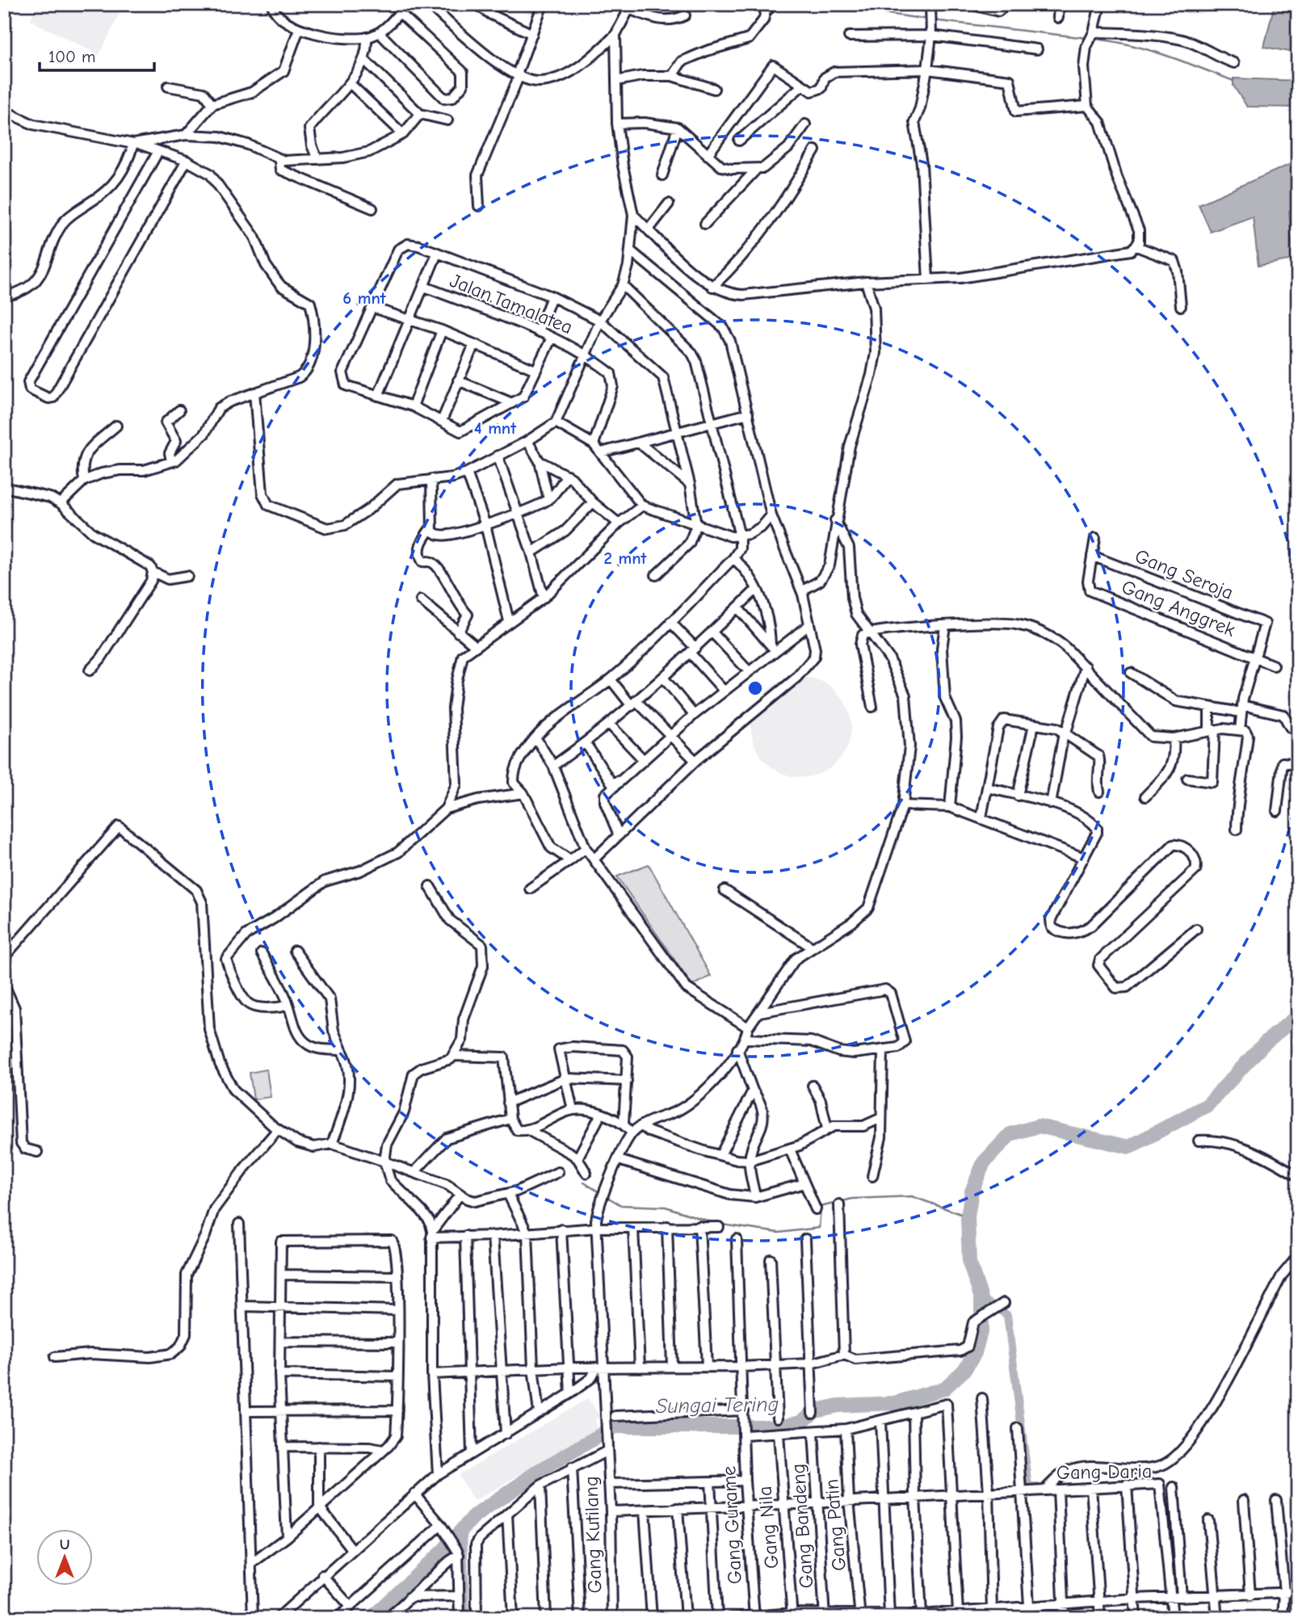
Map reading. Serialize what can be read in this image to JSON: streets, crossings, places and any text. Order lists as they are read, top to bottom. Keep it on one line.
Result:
{"streets":{"street":["Jalan.Tamalatea","Gang Seroja","Gang Anggrek","Gang Daria","Gang Gurame","Gang Patin","Gang Bandeng","Gang Nila","Gang Kutilang"]},"crossings":[["Gang Seroja","Gang Anggrek"],["Gang Daria","Gang Gurame"],["Gang Daria","Gang Patin"],["Gang Daria","Gang Bandeng"],["Gang Daria","Gang Nila"],["Gang Daria","Gang Kutilang"]],"water":["Sungai Tering"],"scale_bar":"100 m","north":"top","rings":["6 mnt","4 mnt","2 mnt"]}
